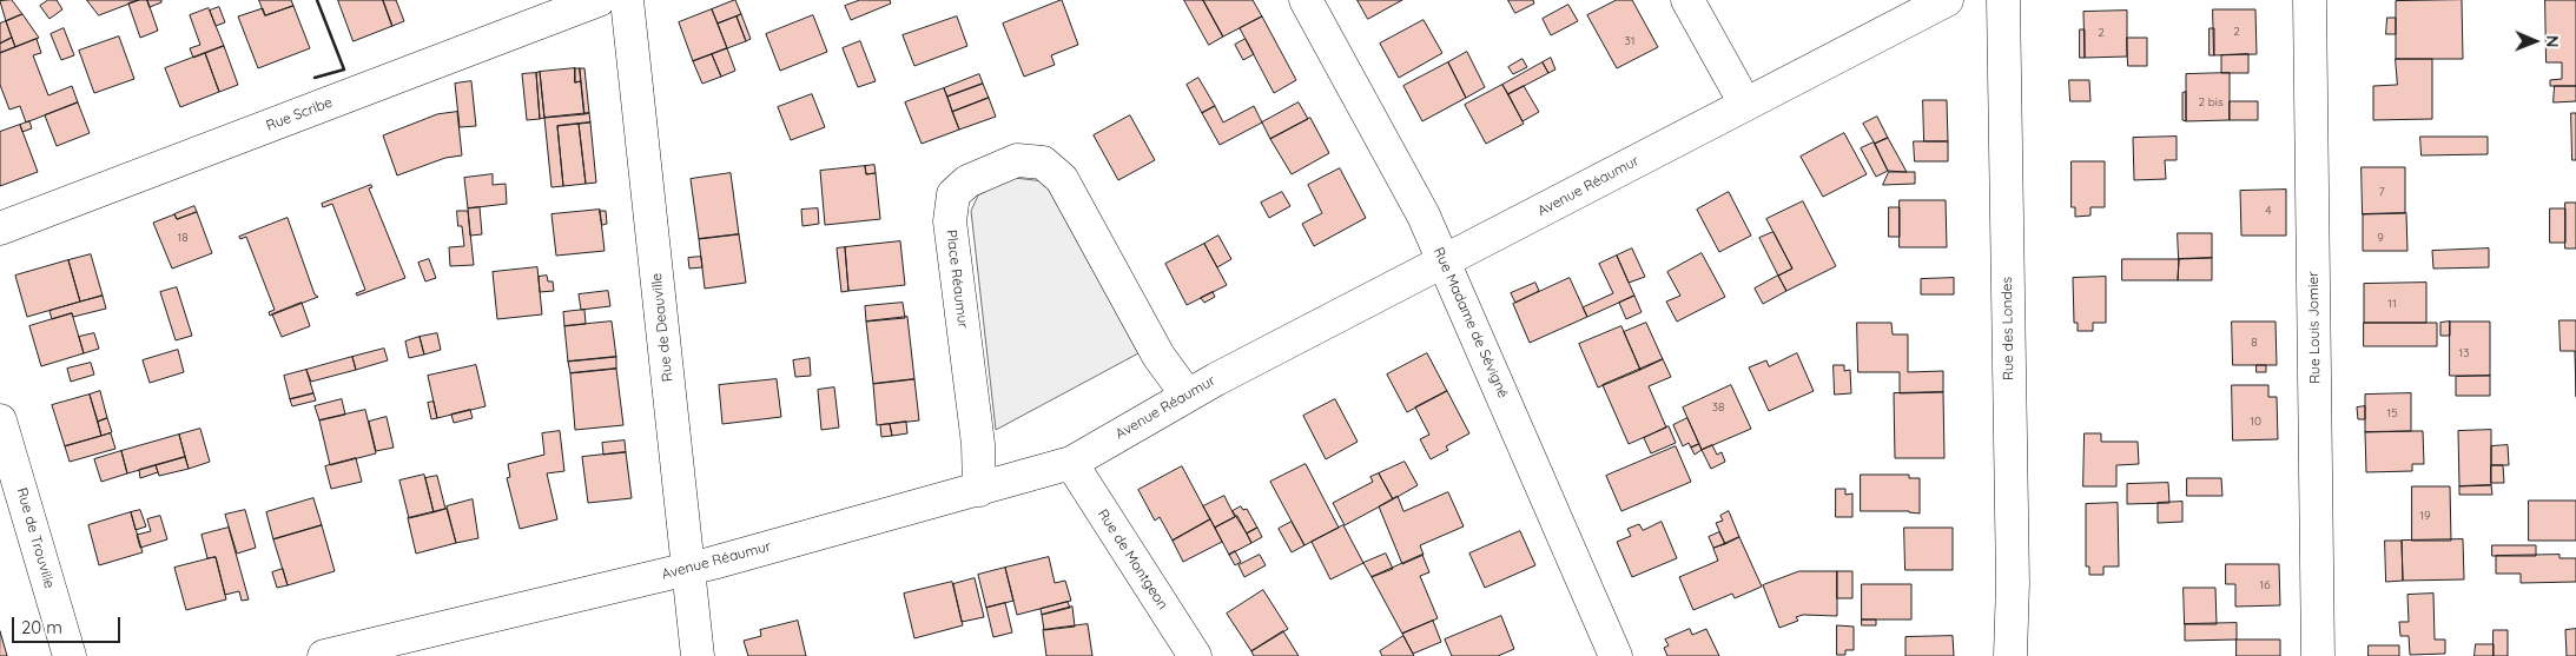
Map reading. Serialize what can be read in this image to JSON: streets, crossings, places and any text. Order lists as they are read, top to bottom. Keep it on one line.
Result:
{"streets":{"street":["Rue Scribe","Avenue Réaumur","Place Réaumur","Rue Madame de Sévigné","Rue de Deauville","Rue Louis Jomier","Rue des Londes","Rue de Trouville","Rue de Montgeon"]},"crossings":[["Avenue Réaumur","Place Réaumur"],["Avenue Réaumur","Rue Madame de Sévigné"],["Avenue Réaumur","Rue de Deauville"],["Avenue Réaumur","Rue de Montgeon"]],"house_numbers":["2","2","31","2 bis","7","4","18","9","11","8","13","38","15","10","19","16"],"scale_bar":"20 m","north":"right"}
